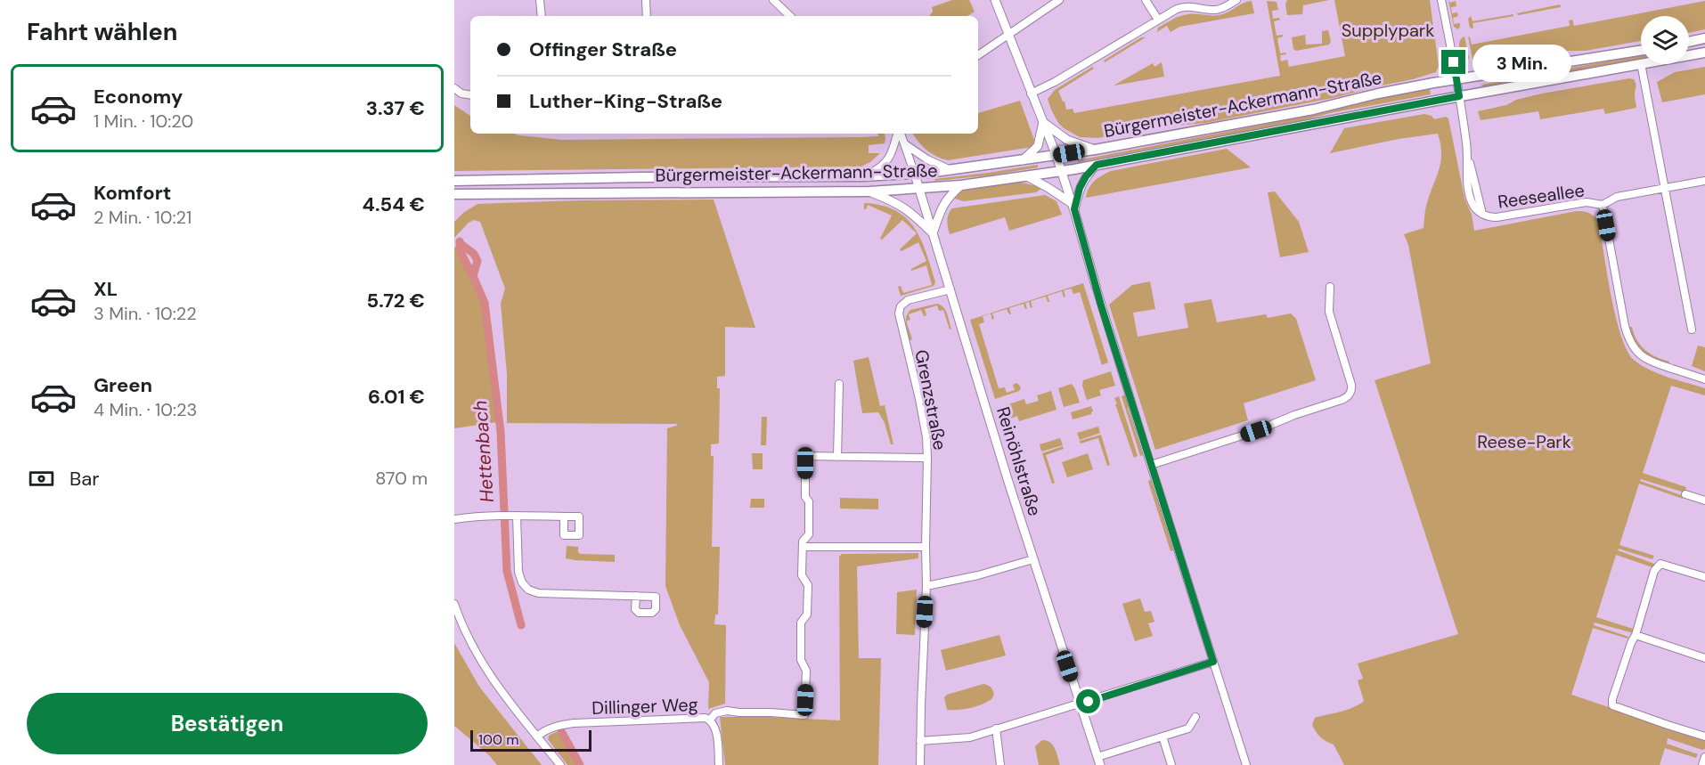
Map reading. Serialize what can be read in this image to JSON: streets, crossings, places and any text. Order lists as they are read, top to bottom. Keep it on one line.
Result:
{"streets":{"main road":["Bürgermeister-Ackermann-Straße"],"street":["Reeseallee","Grenzstraße","Reinöhlstraße","Dillinger Weg"]},"crossings":[["Bürgermeister-Ackermann-Straße","Reeseallee"],["Bürgermeister-Ackermann-Straße","Reinöhlstraße"],["Grenzstraße","Reinöhlstraße"]],"water":["Hettenbach"],"parks":["Supplypark","Reese-Park"],"scale_bar":"100 m","page":{"heading":"Fahrt wählen","banner":["Offinger Straße","Luther-King-Straße"],"bubble":"3 Min.","list":[{"name":"Economy","note":"1 Min. · 10:20","value":"3.37 €"},{"name":"Komfort","note":"2 Min. · 10:21","value":"4.54 €"},{"name":"XL","note":"3 Min. · 10:22","value":"5.72 €"},{"name":"Green","note":"4 Min. · 10:23","value":"6.01 €"}],"pay":["Bar","870 m"],"buttons":"Bestätigen","scale":"100 m"}}
